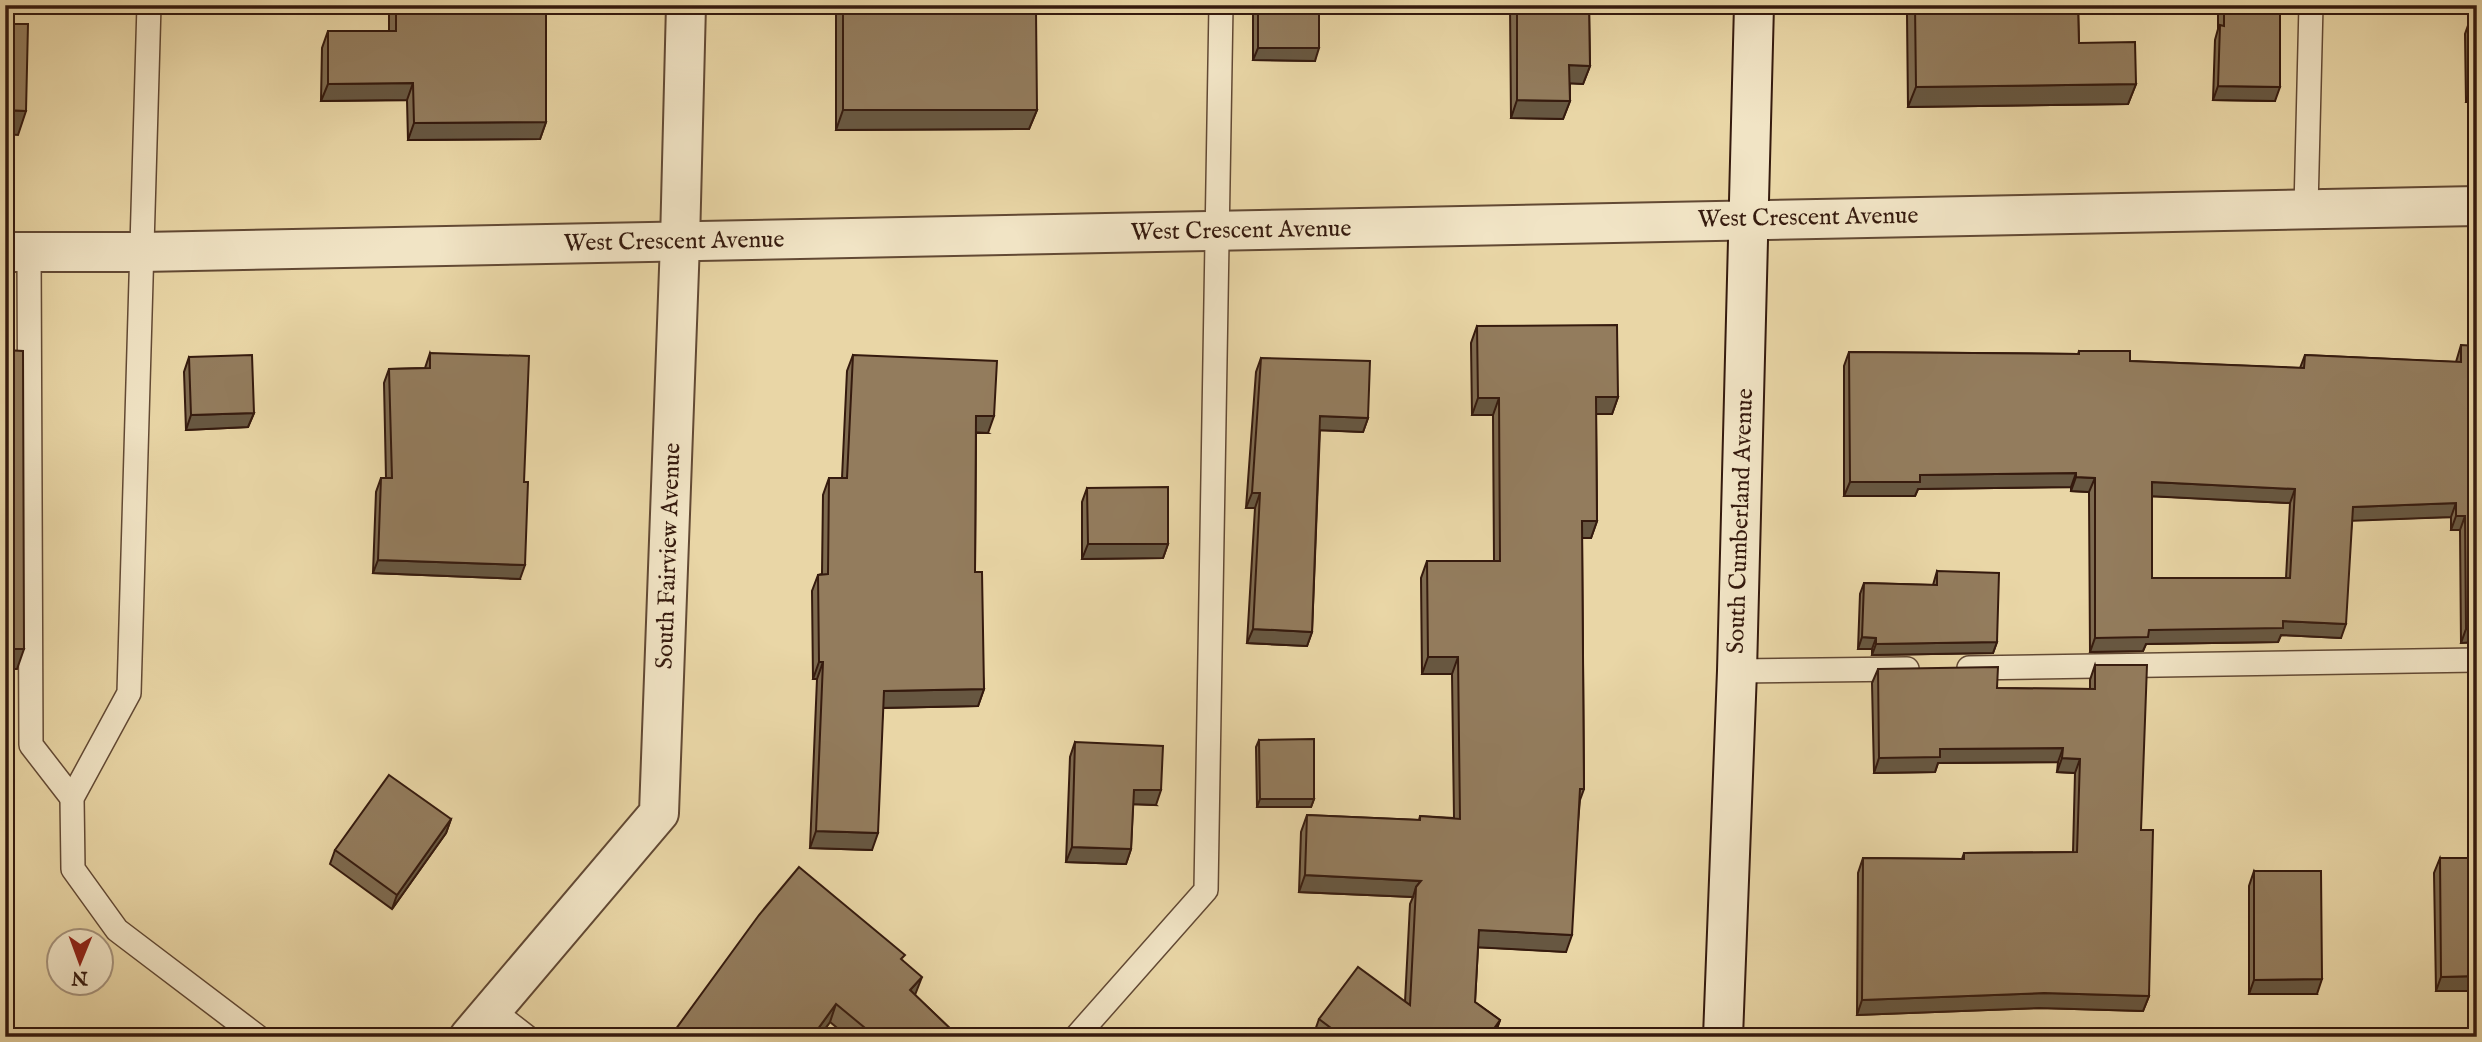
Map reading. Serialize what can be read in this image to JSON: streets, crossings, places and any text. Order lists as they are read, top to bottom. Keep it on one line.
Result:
{"streets":{"street":["West Crescent Avenue","South Cumberland Avenue","South Fairview Avenue"]},"crossings":[["West Crescent Avenue","South Cumberland Avenue"],["West Crescent Avenue","South Fairview Avenue"]],"north":"bottom"}
